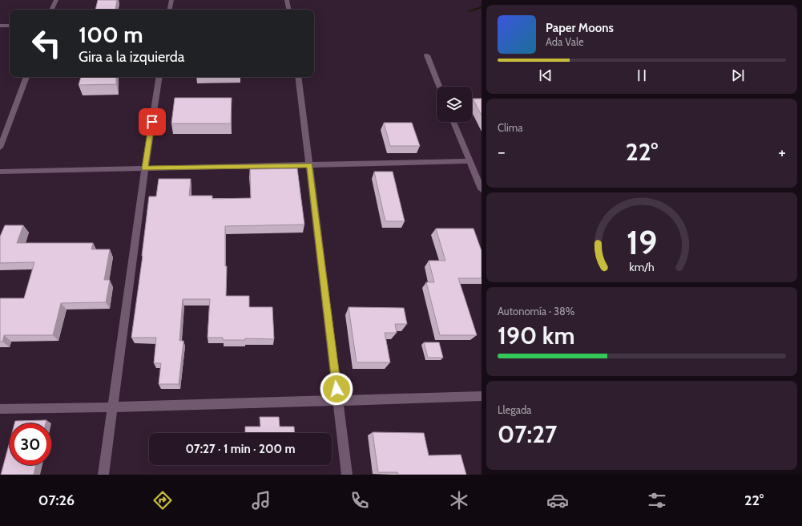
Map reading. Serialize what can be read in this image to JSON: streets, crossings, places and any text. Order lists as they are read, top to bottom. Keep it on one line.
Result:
{"page":{"turn":["100 m","Gira a la izquierda"],"song":["Paper Moons","Ada Vale"],"tile":["Clima",["Autonomía · 38%","190 km"],["Llegada","07:27"]],"heat":["−","22°","+"],"limit":"30","trip":"07:27 · 1 min · 200 m","tabs":["07:26","22°"],"gauge":["19","km/h"]}}
